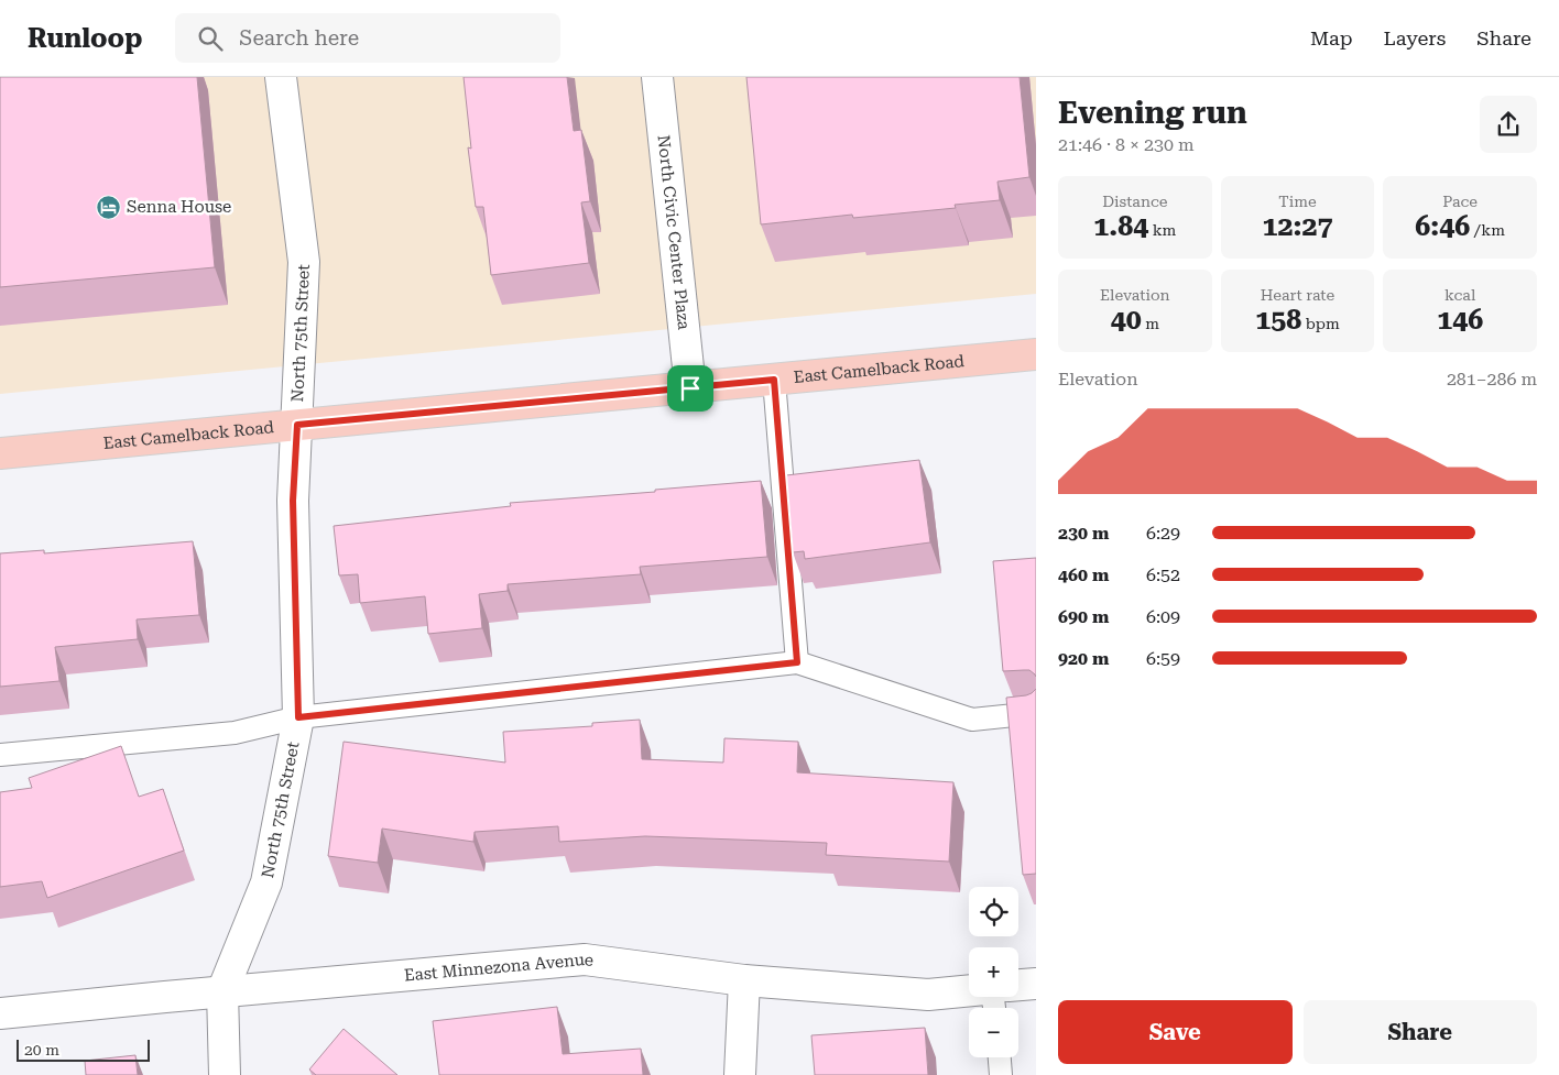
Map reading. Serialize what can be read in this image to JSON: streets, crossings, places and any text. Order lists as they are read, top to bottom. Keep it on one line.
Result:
{"streets":{"main road":["East Camelback Road"],"street":["North Civic Center Plaza","North 75th Street","East Minnezona Avenue"]},"crossings":[["North Civic Center Plaza","East Camelback Road"],["North 75th Street","East Camelback Road"],["North 75th Street","East Minnezona Avenue"]],"places":{"hotel":["Senna House"]},"scale_bar":"20 m","page":{"header":"Runloop","search":"Search here","nav":["Map","Layers","Share"],"heading":["Evening run","21:46 · 8 × 230 m"],"stats":[["Distance","1.84 km"],["Time","12:27"],["Pace","6:46 /km"],["Elevation","40 m"],["Heart rate","158 bpm"],["kcal","146"]],"chart":["Elevation","281–286 m"],"list":[{"name":"230 m","note":"6:29"},{"name":"460 m","note":"6:52"},{"name":"690 m","note":"6:09"},{"name":"920 m","note":"6:59"}],"map_buttons":["+","−"],"buttons":["Save","Share"],"scale":"20 m"}}
